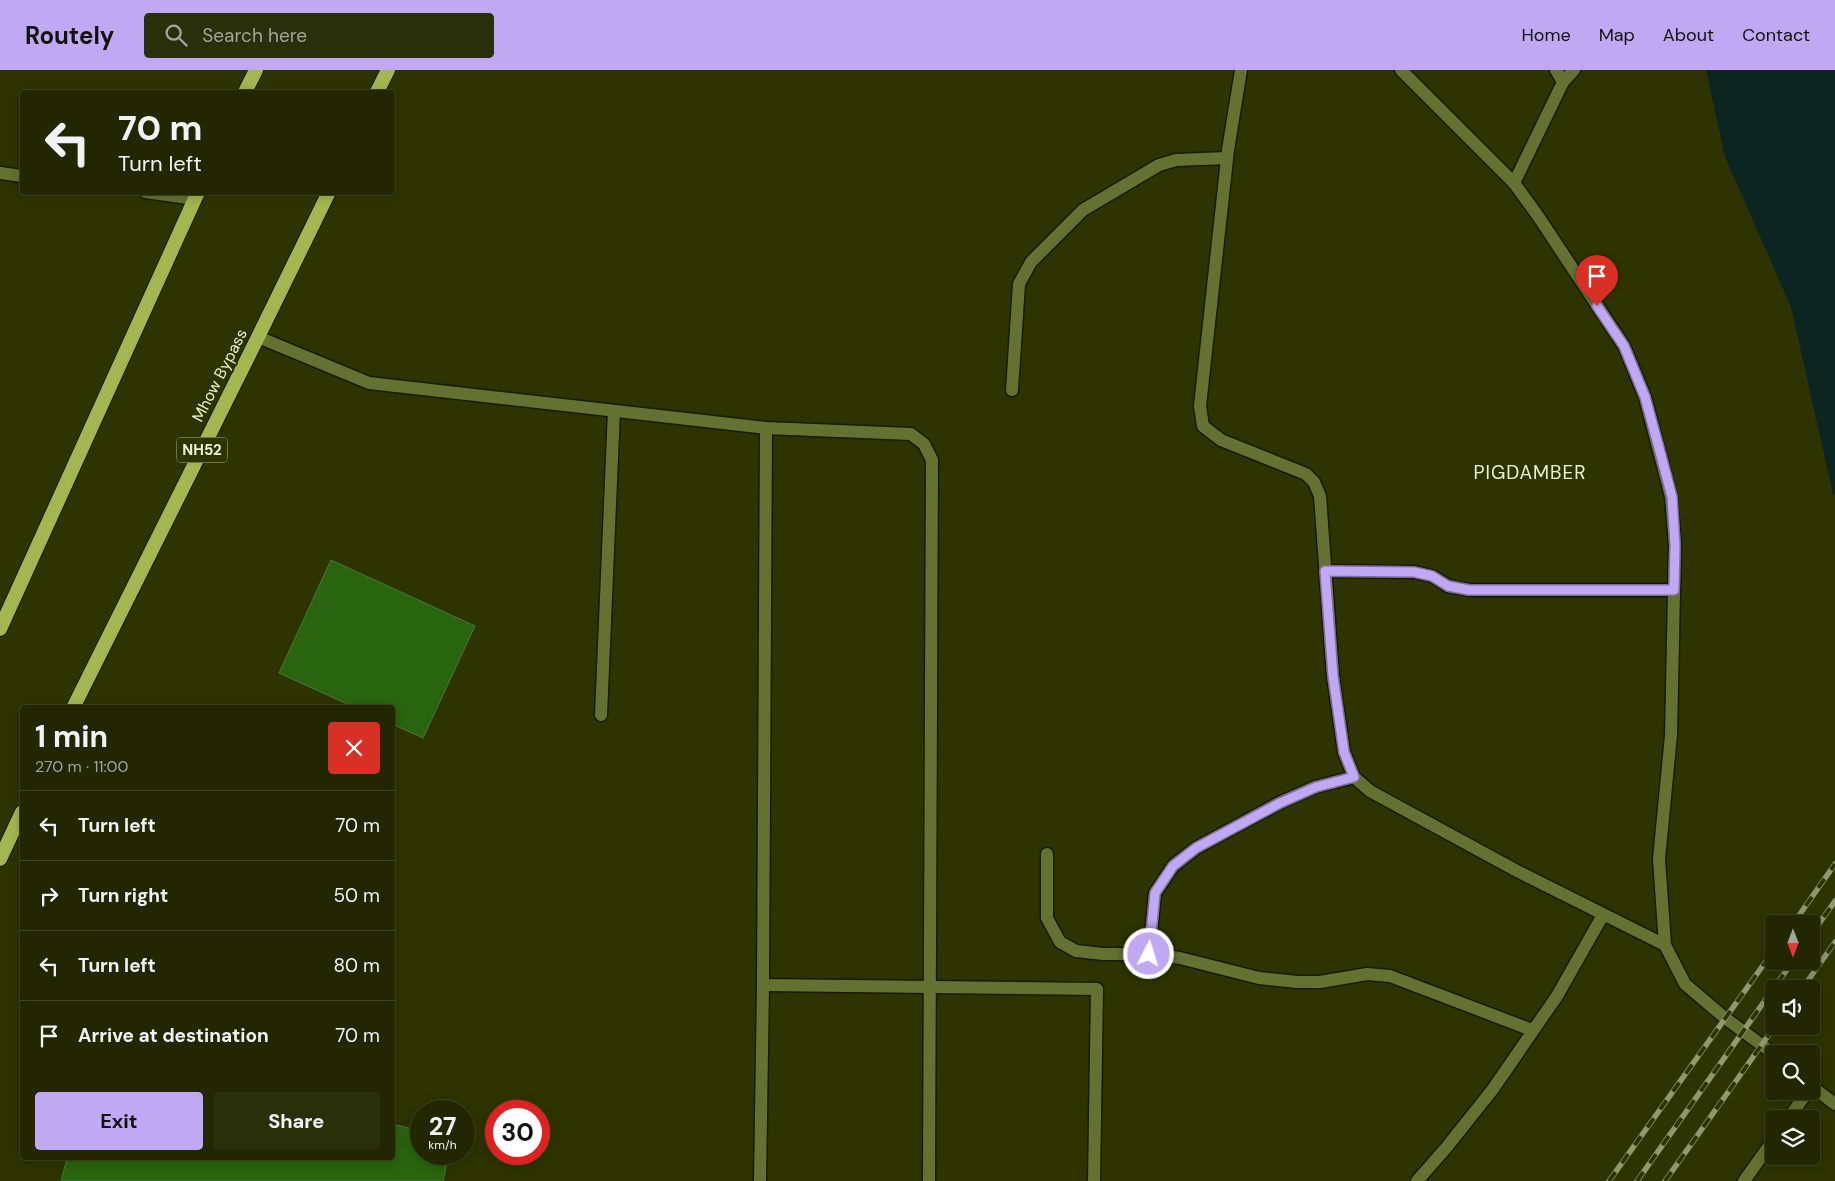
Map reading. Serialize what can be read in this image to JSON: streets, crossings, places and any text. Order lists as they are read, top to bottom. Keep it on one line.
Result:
{"streets":{"highway":["Mhow Bypass","NH52"]},"districts":["PIGDAMBER"],"north":"bottom","page":{"header":"Routely","search":"Search here","nav":["Home","Map","About","Contact"],"turn":["70 m","Turn left"],"heading":["1 min","270 m · 11:00"],"list":[{"name":"Turn left","value":"70 m"},{"name":"Turn right","value":"50 m"},{"name":"Turn left","value":"80 m"},{"name":"Arrive at destination","value":"70 m"}],"buttons":["Exit","Share"],"speed":"27 km/h","limit":"30"}}
